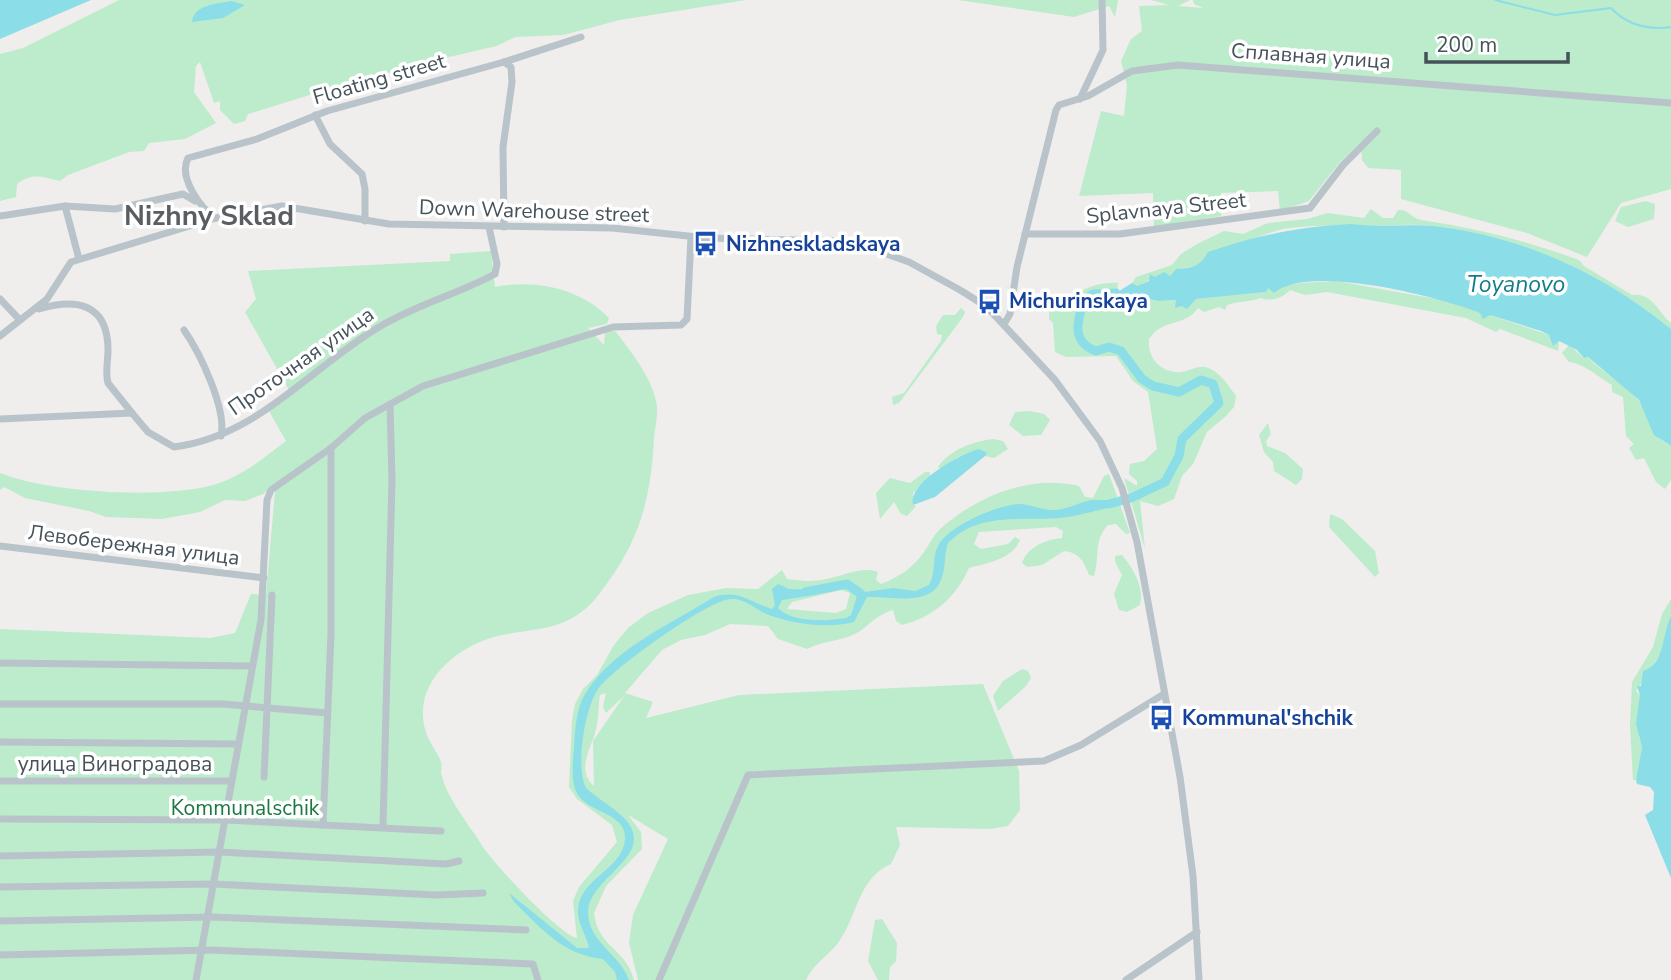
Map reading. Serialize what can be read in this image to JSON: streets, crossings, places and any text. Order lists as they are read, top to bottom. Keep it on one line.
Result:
{"streets":{"street":["Сплавная улица","Floating street","Splavnaya Street","Down Warehouse street","Проточная улица","Левобережная улица","улица Виноградова"]},"crossings":[["Сплавная улица","Splavnaya Street"],["Down Warehouse street","Проточная улица"]],"districts":["Nizhny Sklad"],"water":["Toyanovo"],"parks":["Kommunalschik"],"places":{"bus stop":["Nizhneskladskaya","Michurinskaya","Kommunal'shchik"]},"scale_bar":"200 m"}
